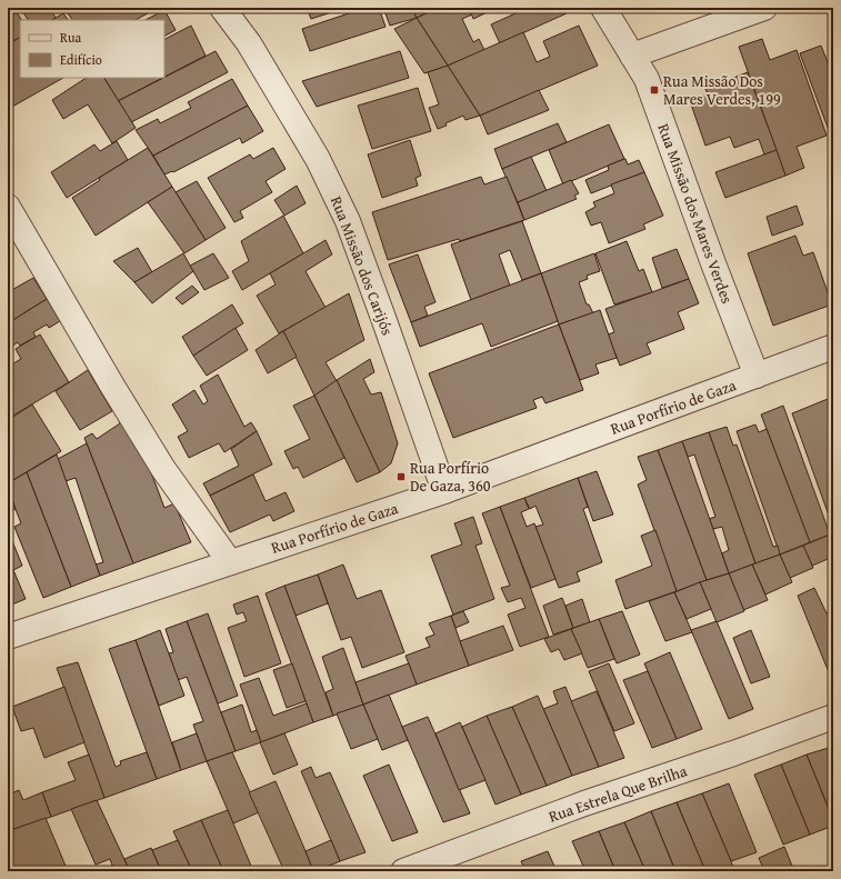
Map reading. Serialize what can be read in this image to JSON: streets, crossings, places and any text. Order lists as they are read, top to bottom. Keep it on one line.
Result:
{"streets":{"street":["Rua Missão dos Mares Verdes","Rua Missão dos Carijós","Rua Porfírio de Gaza","Rua Estrela Que Brilha"]},"crossings":[["Rua Missão dos Mares Verdes","Rua Porfírio de Gaza"],["Rua Missão dos Carijós","Rua Porfírio de Gaza"]],"places":{"transit":["Rua Missão Dos Mares Verdes, 199","Rua Porfírio De Gaza, 360"]},"legend":["Rua","Edifício"]}
